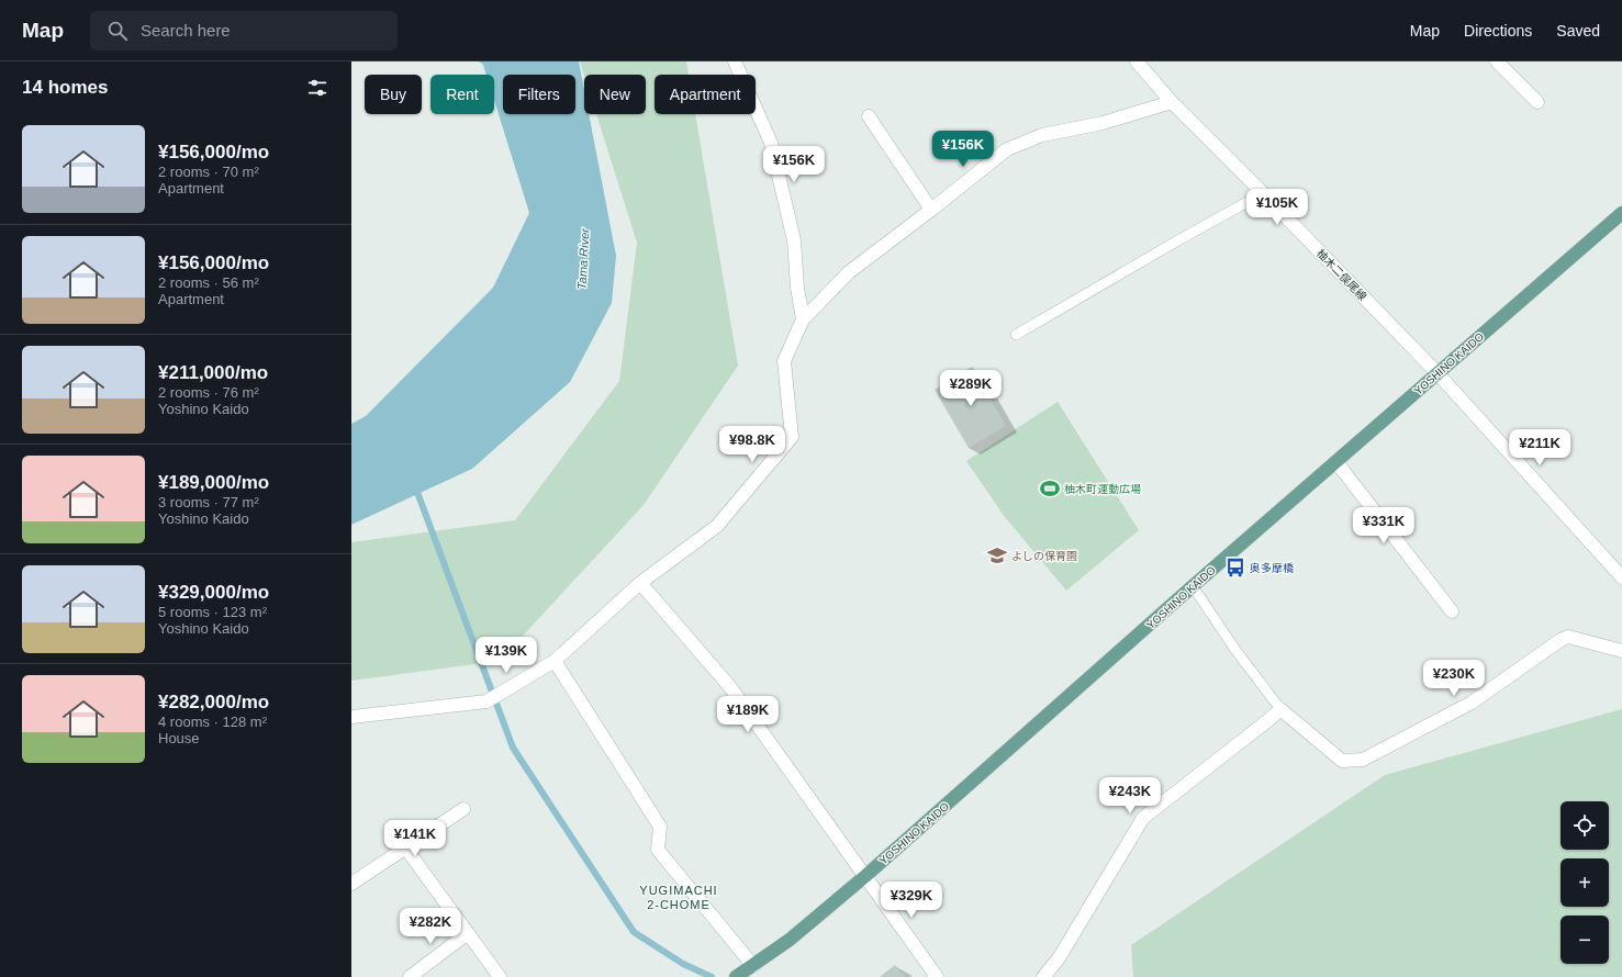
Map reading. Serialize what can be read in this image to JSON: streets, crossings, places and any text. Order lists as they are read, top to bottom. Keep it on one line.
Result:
{"streets":{"main road":["YOSHINO KAIDO"],"street":["柚木二俣尾線"]},"crossings":[["柚木二俣尾線","YOSHINO KAIDO"]],"districts":["YUGIMACHI 2-CHOME"],"water":["Tama River"],"places":{"sports":["柚木町運動広場"],"school or university":["よしの保育園"],"bus stop":["奥多摩橋"]},"page":{"header":"Map","search":"Search here","nav":["Map","Directions","Saved"],"heading":"14 homes","chip":["Buy","Rent","Filters","New","Apartment"],"list":[{"name":"¥156,000/mo","note":"2 rooms · 70 m² · Apartment"},{"name":"¥156,000/mo","note":"2 rooms · 56 m² · Apartment"},{"name":"¥211,000/mo","note":"2 rooms · 76 m² · Yoshino Kaido"},{"name":"¥189,000/mo","note":"3 rooms · 77 m² · Yoshino Kaido"},{"name":"¥329,000/mo","note":"5 rooms · 123 m² · Yoshino Kaido"},{"name":"¥282,000/mo","note":"4 rooms · 128 m² · House"}],"price":["¥156K","¥156K","¥105K","¥289K","¥98.8K","¥211K","¥331K","¥139K","¥230K","¥189K","¥243K","¥141K","¥329K","¥282K"],"map_buttons":["+","−"]}}
